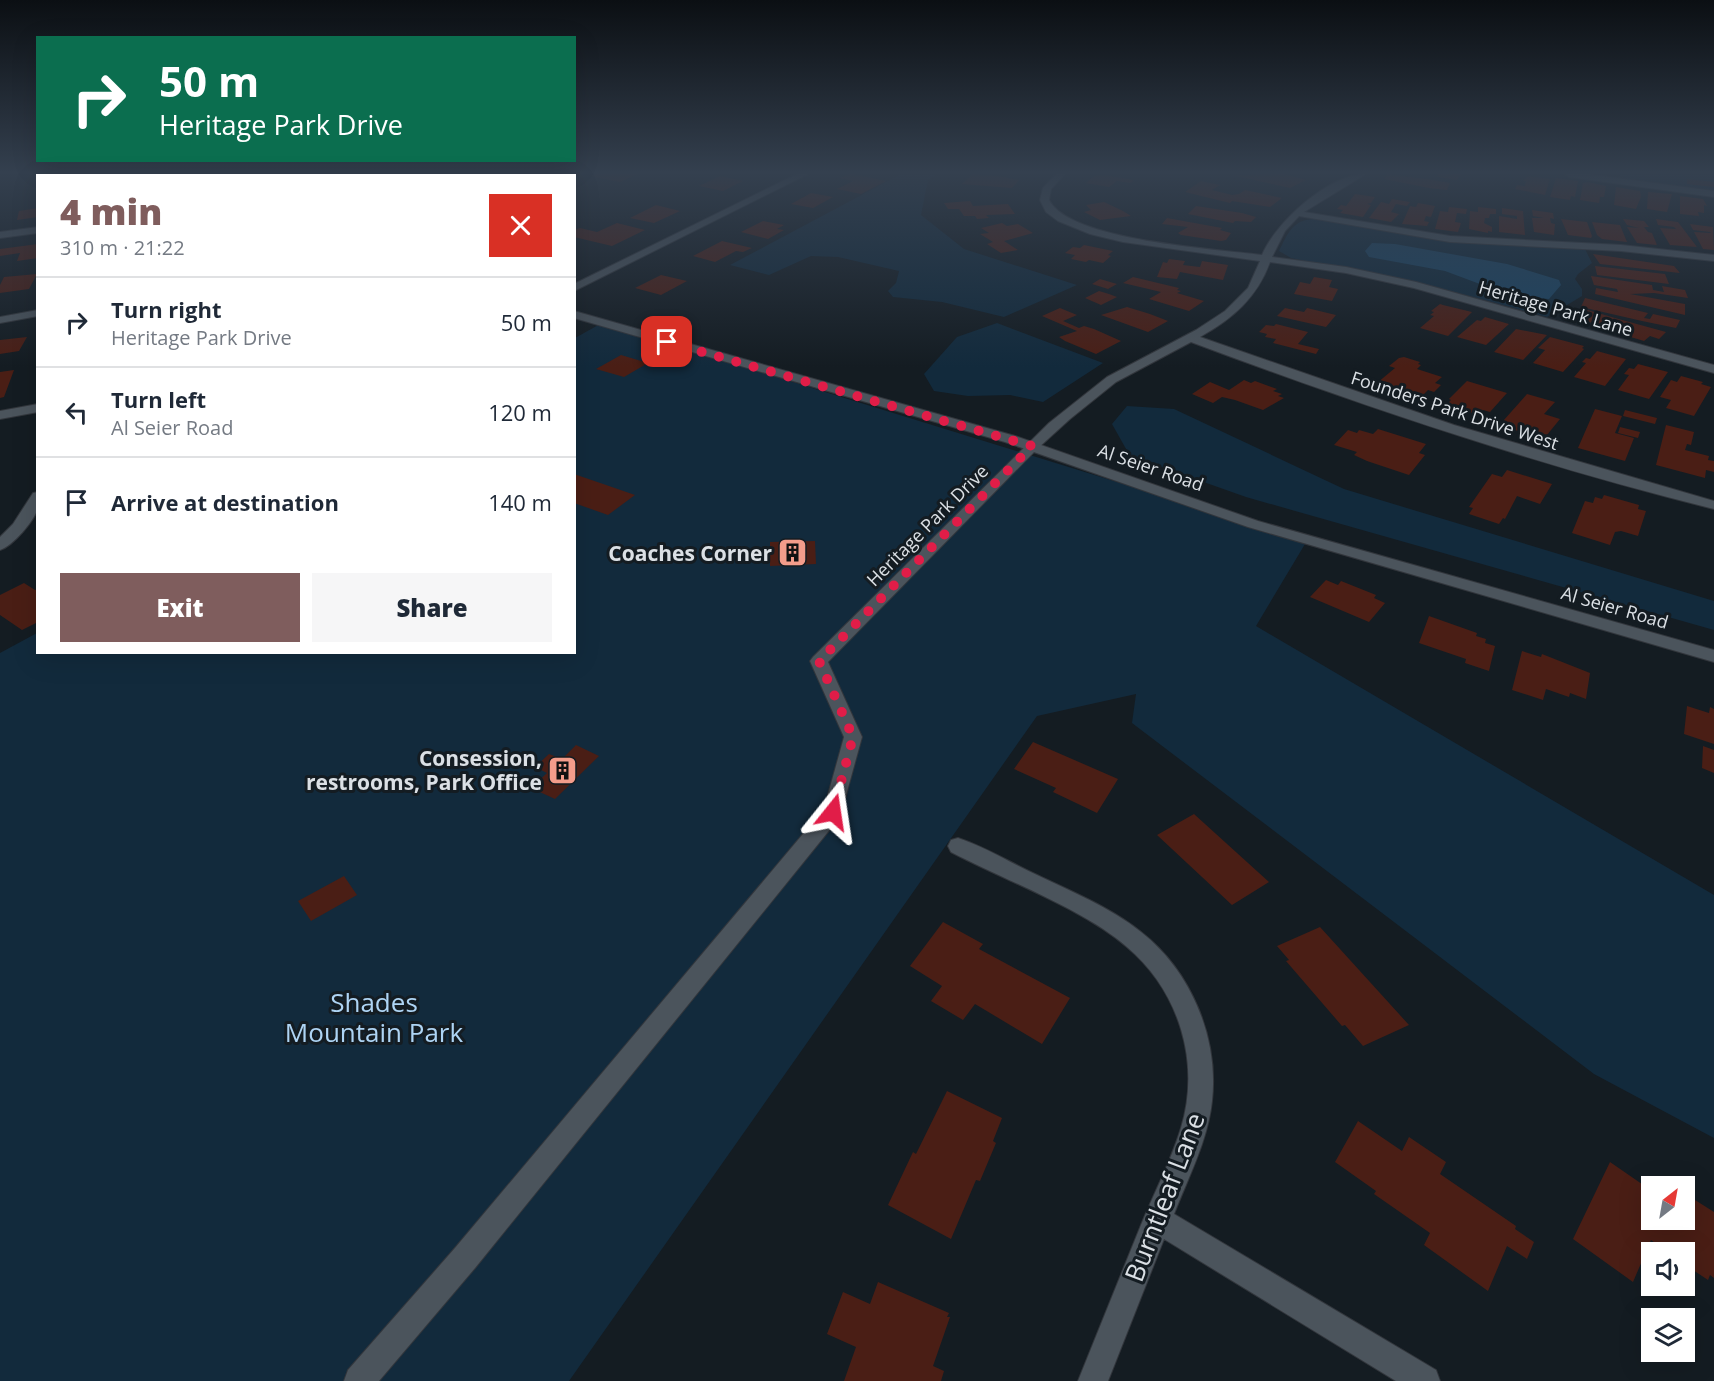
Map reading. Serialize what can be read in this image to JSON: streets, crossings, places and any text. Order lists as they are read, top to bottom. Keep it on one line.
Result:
{"streets":{"street":["Heritage Park Lane","Founders Park Drive West","Al Seier Road","Heritage Park Drive","Burntleaf Lane"]},"crossings":[["Heritage Park Lane","Heritage Park Drive"],["Founders Park Drive West","Heritage Park Drive"],["Al Seier Road","Heritage Park Drive"]],"parks":["Shades Mountain Park"],"places":{"building":["Coaches Corner","Consession, restrooms, Park Office"]},"north":"top right","page":{"turn":["50 m","Heritage Park Drive"],"heading":["4 min","310 m · 21:22"],"list":[{"name":"Turn right","note":"Heritage Park Drive","value":"50 m"},{"name":"Turn left","note":"Al Seier Road","value":"120 m"},{"name":"Arrive at destination","value":"140 m"}],"buttons":["Exit","Share"]}}
